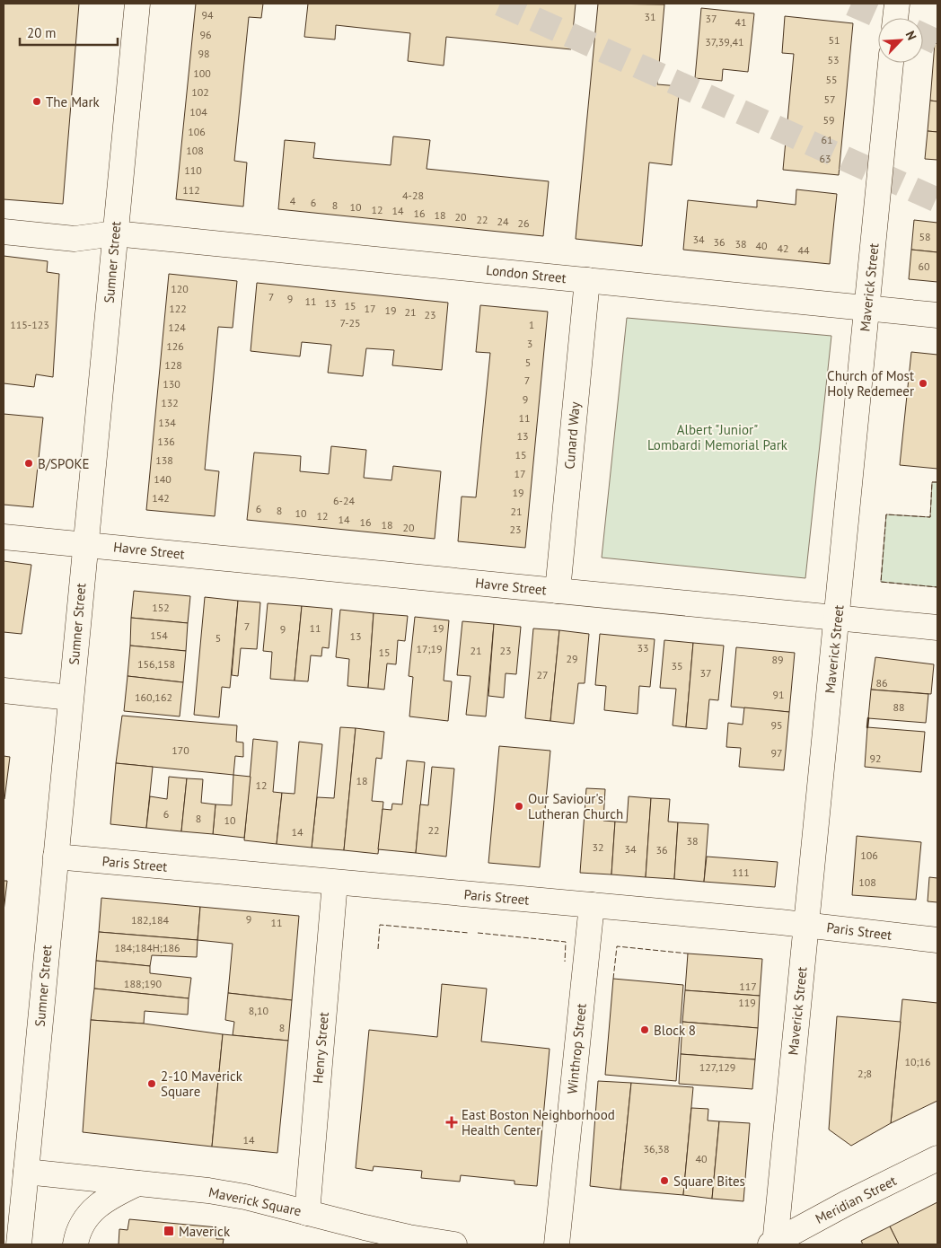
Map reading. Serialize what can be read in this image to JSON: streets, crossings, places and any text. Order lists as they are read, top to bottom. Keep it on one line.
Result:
{"streets":{"street":["Sumner Street","London Street","Maverick Street","Cunard Way","Havre Street","Paris Street","Henry Street","Winthrop Street","Meridian Street","Maverick Square"]},"crossings":[["Sumner Street","London Street"],["Sumner Street","Havre Street"],["Sumner Street","Paris Street"],["Sumner Street","Maverick Square"],["London Street","Maverick Street"],["London Street","Cunard Way"],["Maverick Street","Havre Street"],["Maverick Street","Paris Street"],["Maverick Street","Meridian Street"],["Cunard Way","Havre Street"],["Paris Street","Henry Street"],["Paris Street","Winthrop Street"],["Henry Street","Maverick Square"]],"parks":["Albert \"Junior\" Lombardi Memorial Park"],"places":{"other":["The Mark","Church of Most Holy Redemeer","B/SPOKE","Our Saviour's Lutheran Church","Block 8","2-10 Maverick Square","Square Bites"],"health":["East Boston Neighborhood Health Center"],"transit":["Maverick"]},"house_numbers":["94","31","37","41","96","51","37,39,41","98","53","100","55","102","57","104","59","106","61","108","63","110","112","4-28","4","6","8","10","12","14","16","18","20","22","24","26","58","34","36","38","40","42","44","60","120","7","9","11","13","15","122","17","19","21","23","7-25","115-123","1","124","3","126","5","128","7","130","9","132","11","134","13","136","15","138","17","140","19","142","6-24","6","8","21","10","12","14","16","18","20","23","152","7","11","19","9","154","13","5","33","17;19","21","23","15","29","89","156,158","35","37","27","86","91","160,162","88","95","170","97","92","18","12","6","8","10","22","14","38","32","34","36","106","111","108","9","182,184","11","184;184H;186","188;190","117","119","8,10","8","10;16","127,129","2;8","14","36,38","40"],"scale_bar":"20 m","north":"top right"}
